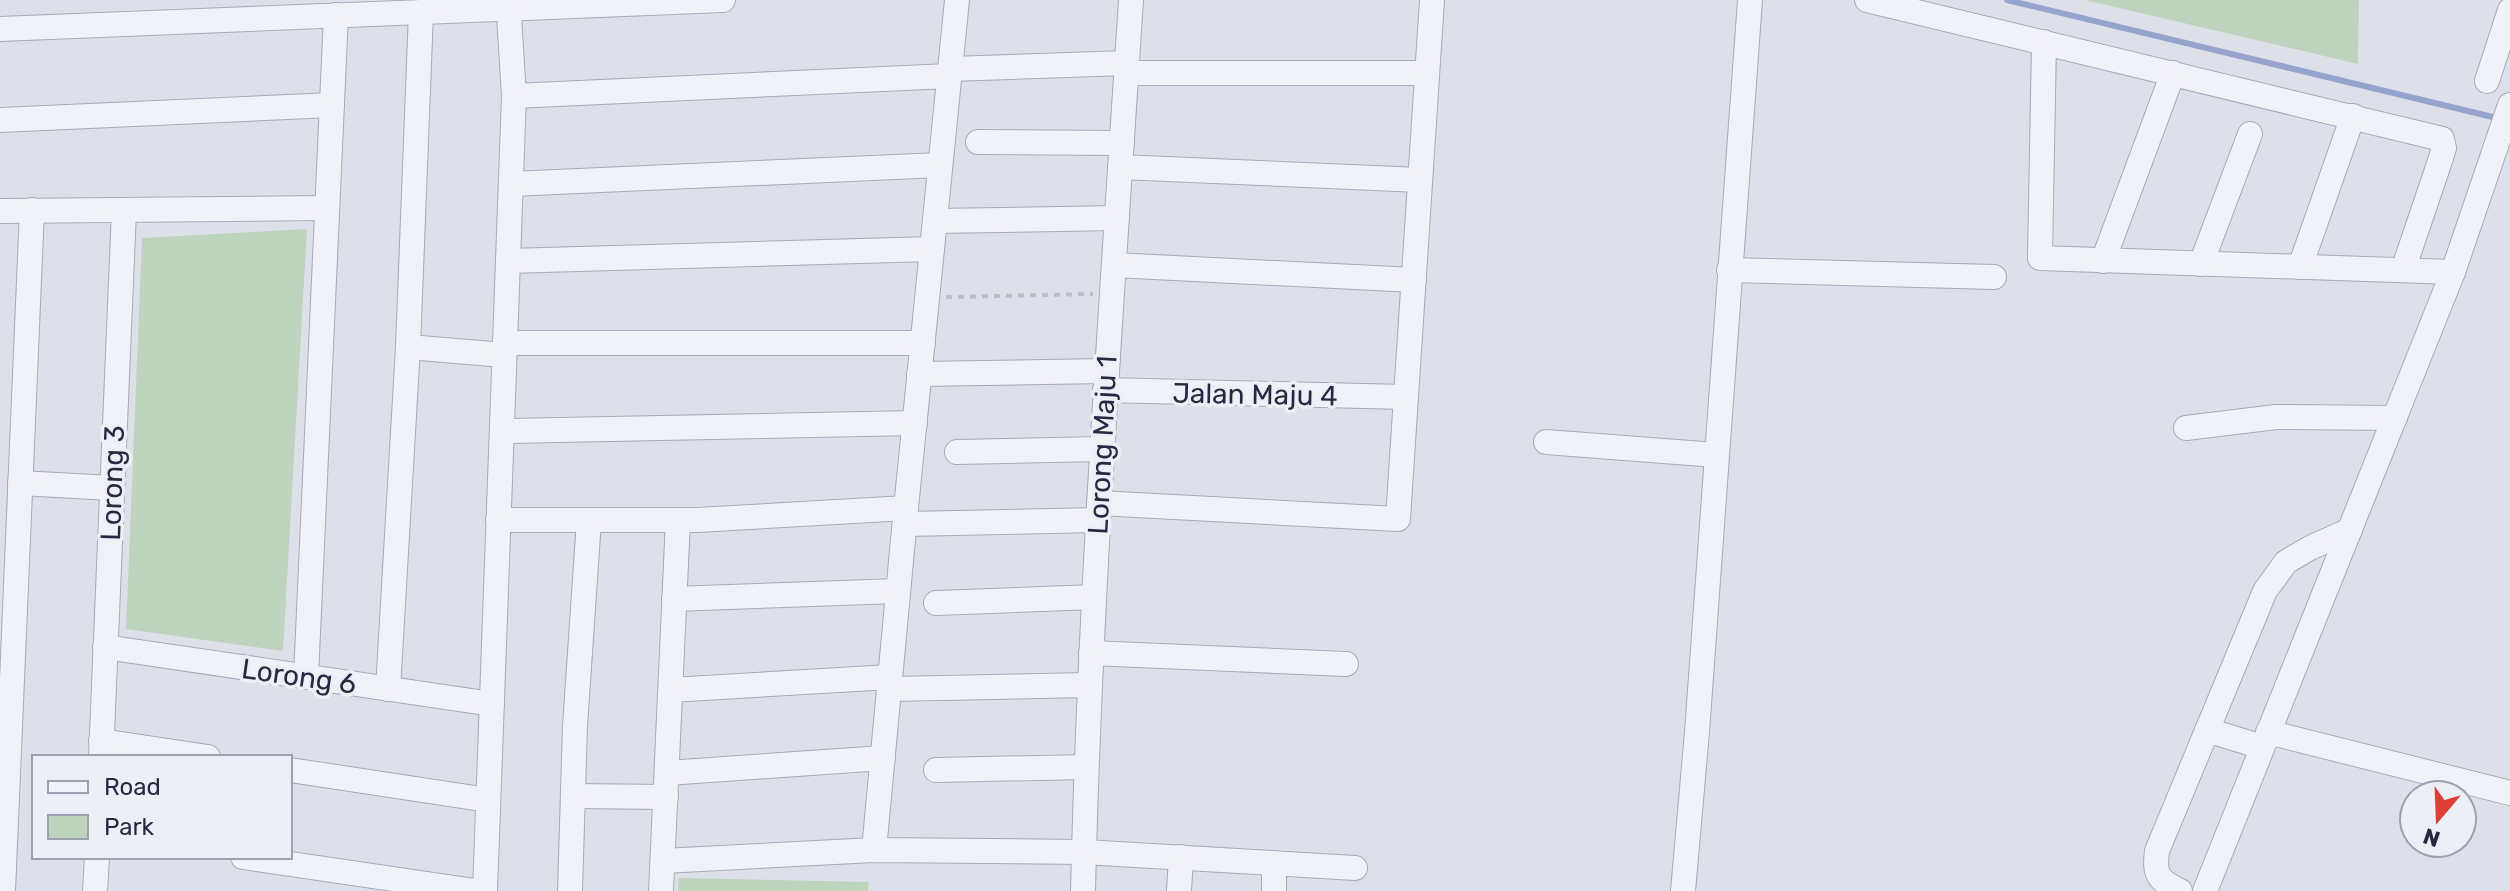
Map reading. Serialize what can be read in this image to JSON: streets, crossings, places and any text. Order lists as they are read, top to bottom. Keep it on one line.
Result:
{"streets":{"street":["Jalan Maju 4","Lorong Maju 1","Lorong 3","Lorong 6"]},"crossings":[["Jalan Maju 4","Lorong Maju 1"],["Lorong 3","Lorong 6"]],"legend":["Road","Park"],"north":"bottom"}
